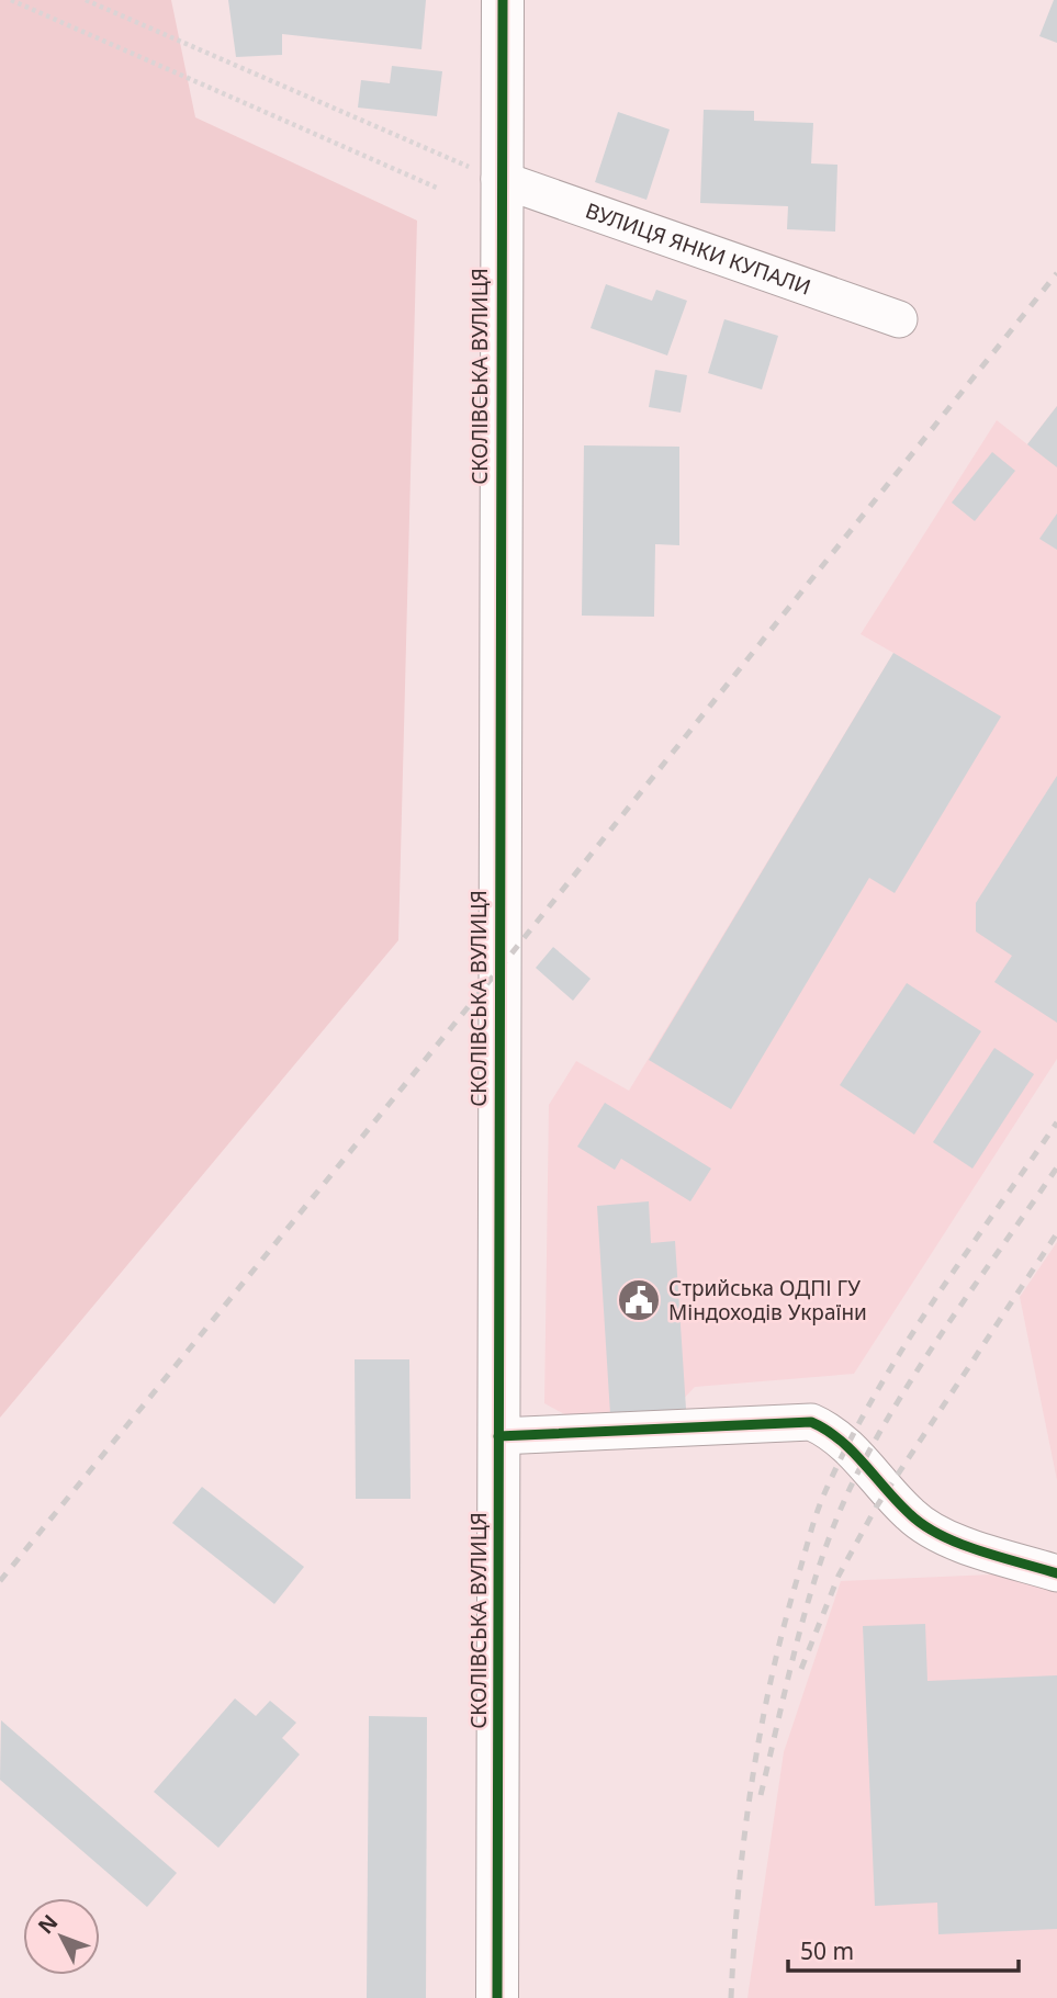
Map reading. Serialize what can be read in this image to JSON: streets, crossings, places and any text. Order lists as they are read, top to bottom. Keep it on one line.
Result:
{"streets":{"street":["ВУЛИЦЯ ЯНКИ КУПАЛИ","СКОЛІВСЬКА ВУЛИЦЯ"]},"crossings":[["ВУЛИЦЯ ЯНКИ КУПАЛИ","СКОЛІВСЬКА ВУЛИЦЯ"]],"places":{"public building":["Стрийська ОДПІ ГУ Міндоходів України"]},"scale_bar":"50 m","north":"top left"}
